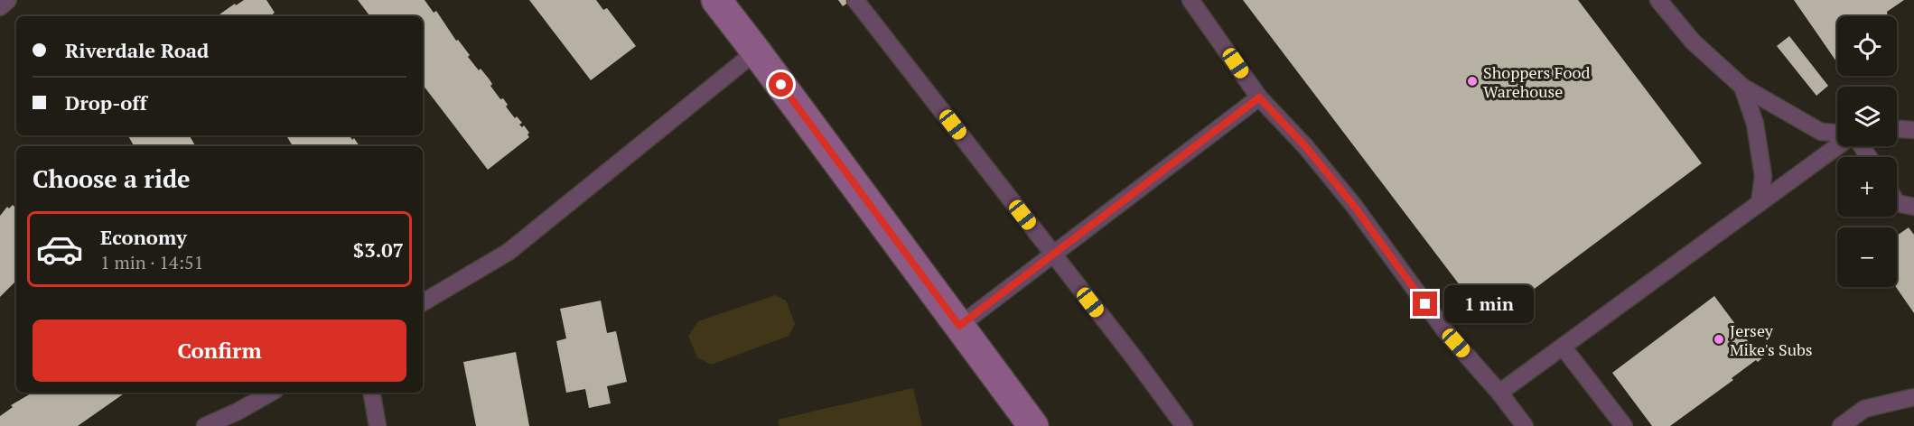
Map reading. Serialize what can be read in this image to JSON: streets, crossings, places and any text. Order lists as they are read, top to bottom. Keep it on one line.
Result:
{"places":["Shoppers Food Warehouse","Jersey Mike's Subs"],"page":{"map_buttons":["+","−"],"banner":["Riverdale Road","Drop-off"],"heading":"Choose a ride","list":[{"name":"Economy","note":"1 min · 14:51","value":"$3.07"}],"bubble":"1 min","buttons":"Confirm"}}
